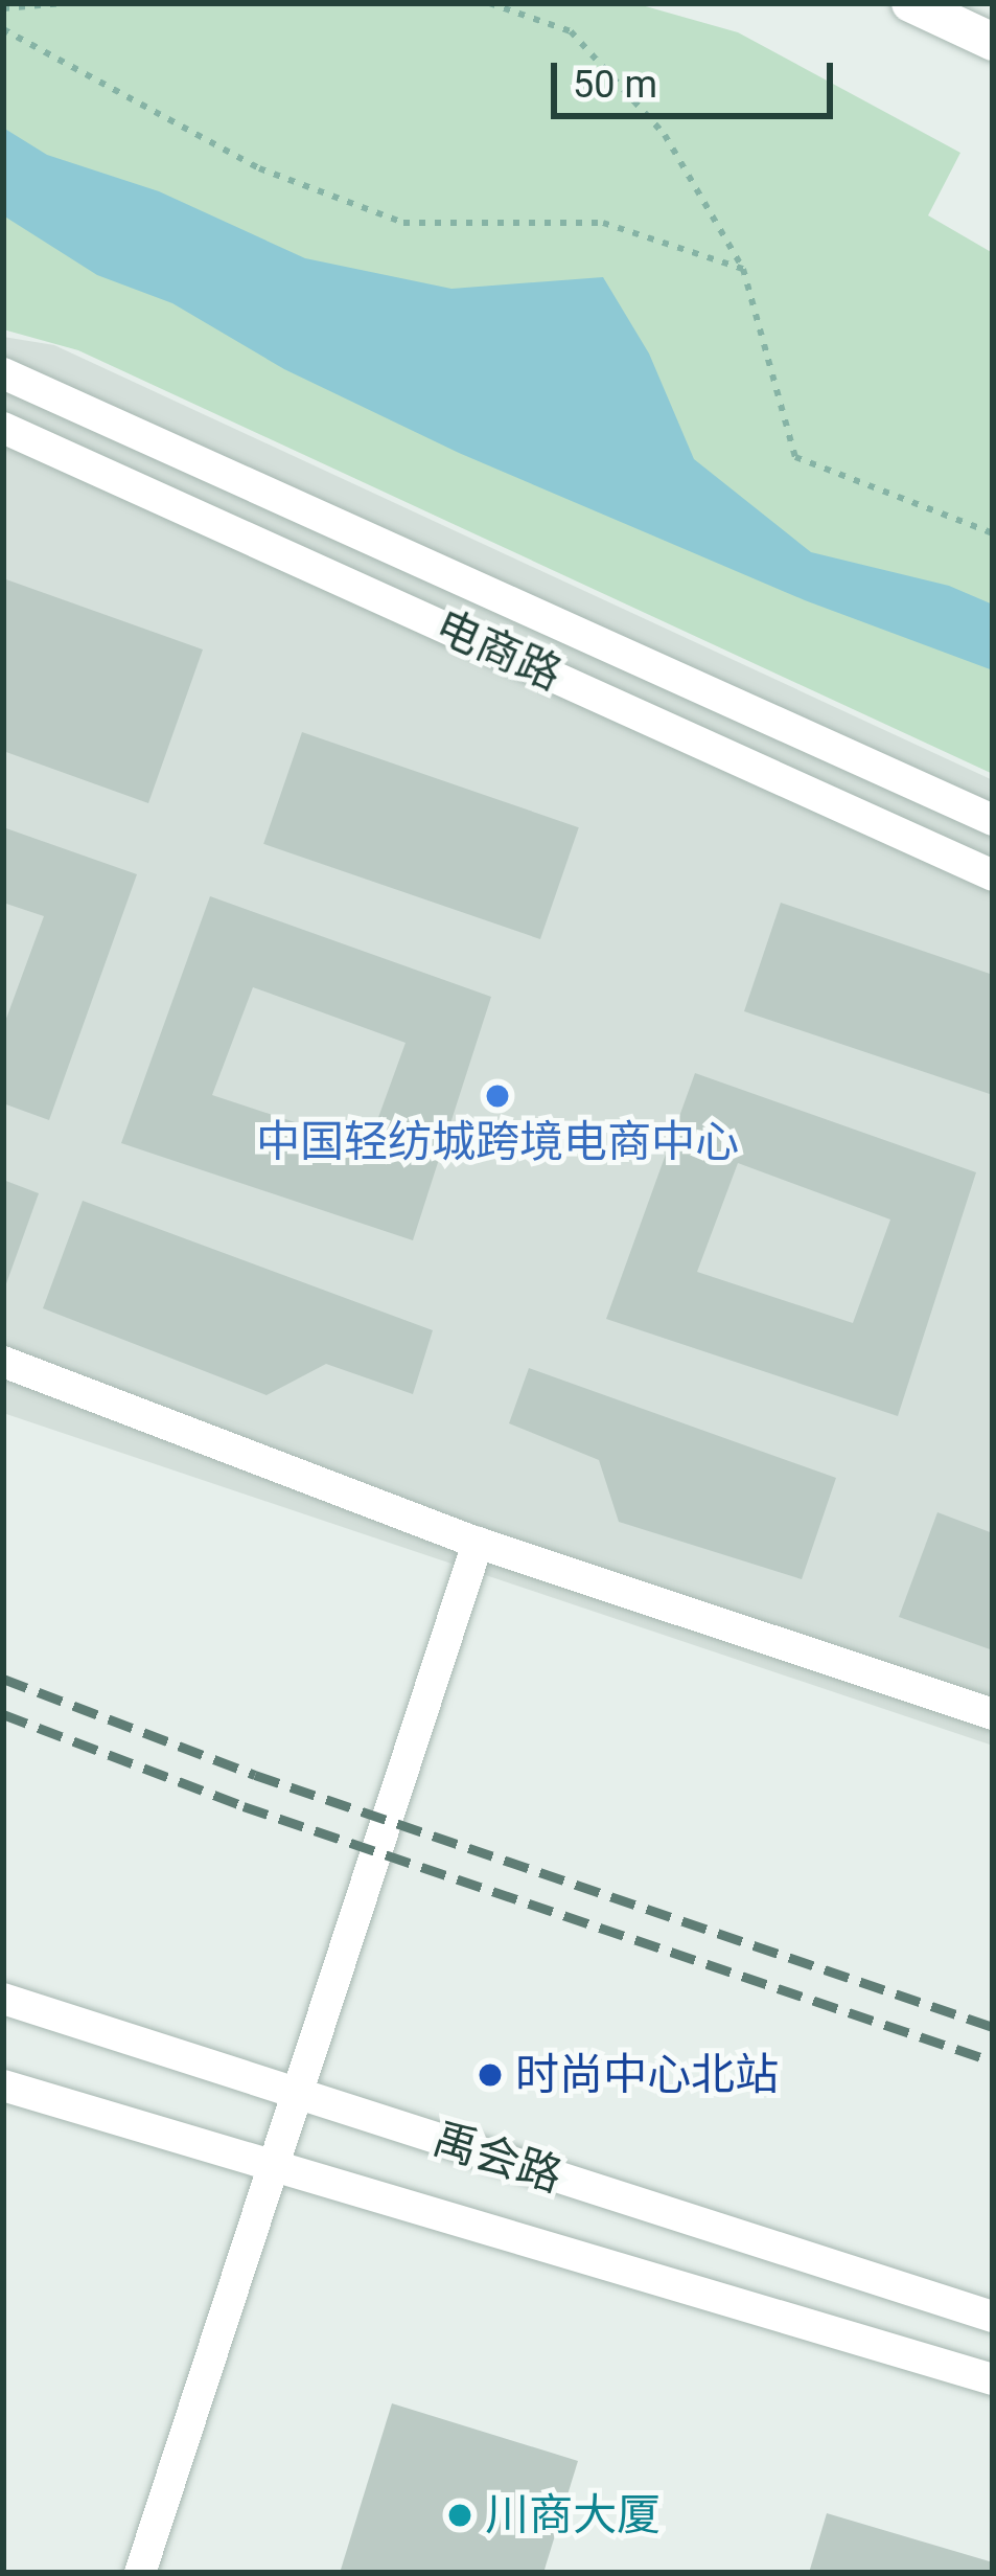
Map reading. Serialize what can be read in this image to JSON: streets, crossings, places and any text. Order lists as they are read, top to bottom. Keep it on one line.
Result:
{"streets":{"street":["电商路","禹会路"]},"places":["中国轻纺城跨境电商中心","时尚中心北站","川商大厦"],"scale_bar":"50 m"}
